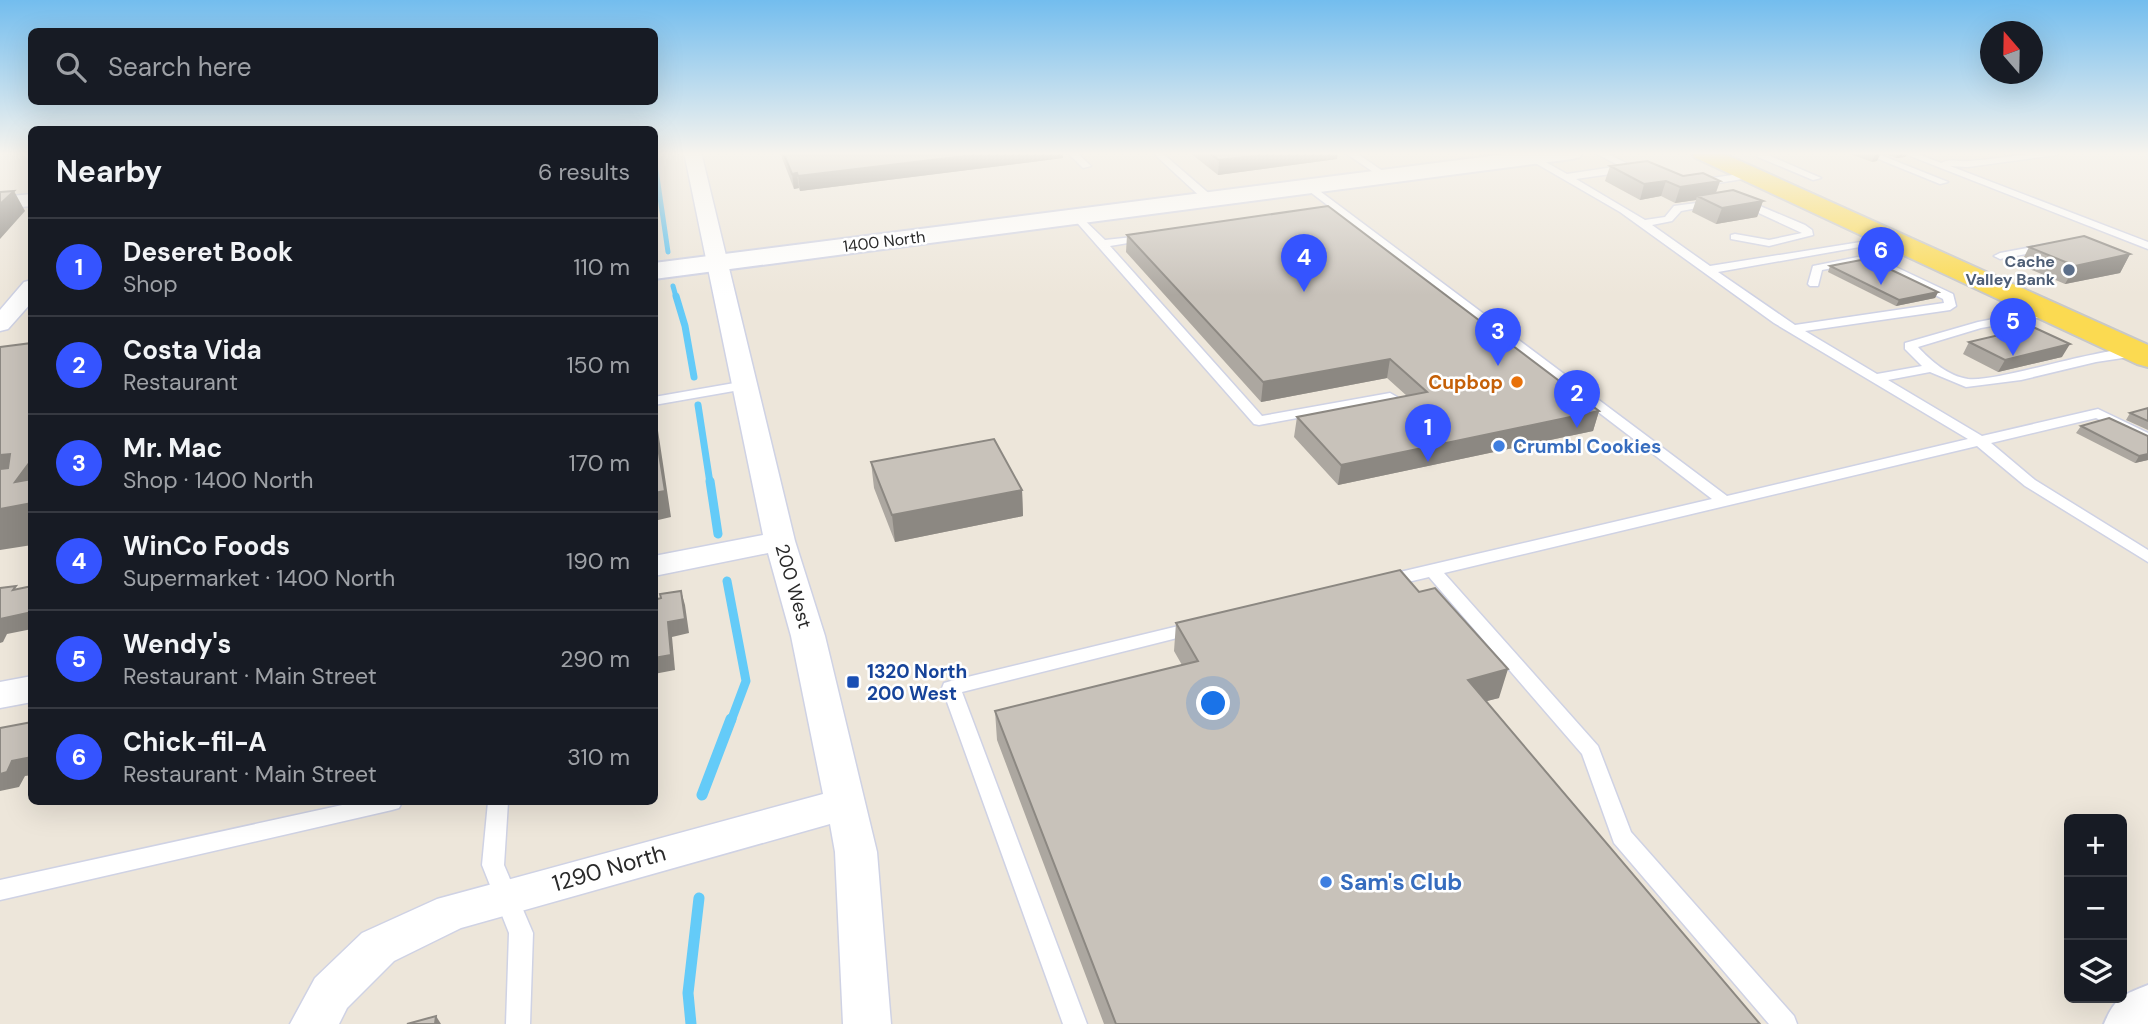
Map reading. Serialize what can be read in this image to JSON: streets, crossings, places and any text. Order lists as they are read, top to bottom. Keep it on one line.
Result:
{"streets":{"main road":["1400 North"],"street":["200 West","1290 North"]},"crossings":[["1400 North","200 West"],["200 West","1290 North"]],"places":{"other":["Cache Valley Bank","Cupbop","Crumbl Cookies","Sam's Club"],"transit":["1320 North 200 West"]},"north":"top","page":{"search":"Search here","heading":["Nearby","6 results"],"list":[{"mark":"1","name":"Deseret Book","note":"Shop","value":"110 m"},{"mark":"2","name":"Costa Vida","note":"Restaurant","value":"150 m"},{"mark":"3","name":"Mr. Mac","note":"Shop · 1400 North","value":"170 m"},{"mark":"4","name":"WinCo Foods","note":"Supermarket · 1400 North","value":"190 m"},{"mark":"5","name":"Wendy's","note":"Restaurant · Main Street","value":"290 m"},{"mark":"6","name":"Chick-fil-A","note":"Restaurant · Main Street","value":"310 m"}],"pins":["6","4","5","3","2","1"],"map_buttons":["+","−"]}}
